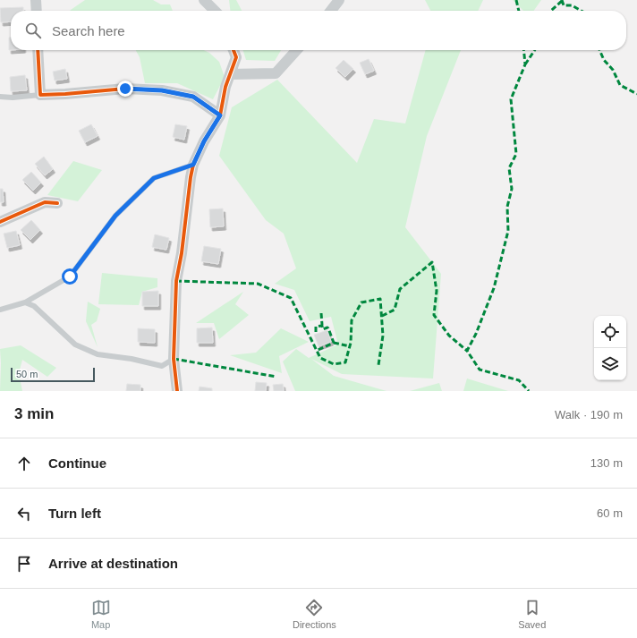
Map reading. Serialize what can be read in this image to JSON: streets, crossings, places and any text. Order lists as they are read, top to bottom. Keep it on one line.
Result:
{"scale_bar":"50 m","page":{"search":"Search here","scale":"50 m","heading":["3 min","Walk · 190 m"],"list":[["Continue","130 m"],["Turn left","60 m"],"Arrive at destination"],"nav":["Map","Directions","Saved"]}}
